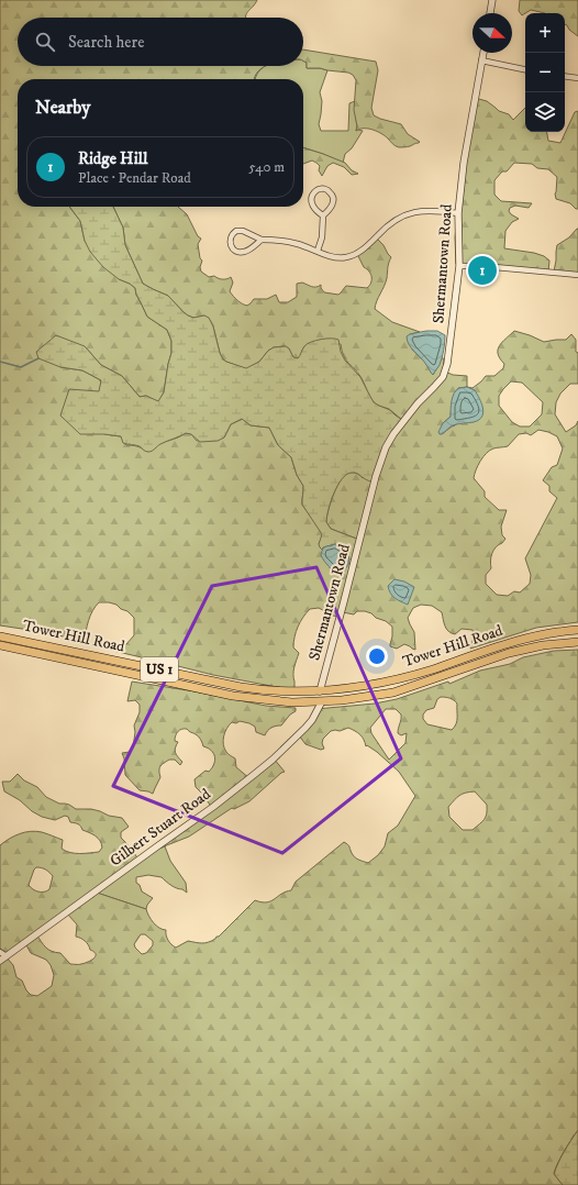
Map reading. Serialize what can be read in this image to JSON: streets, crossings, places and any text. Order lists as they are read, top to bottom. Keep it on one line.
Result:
{"streets":{"highway":["Tower Hill Road","US 1"],"street":["Shermantown Road","Gilbert Stuart Road"]},"crossings":[["Shermantown Road","Tower Hill Road"],["Tower Hill Road","Gilbert Stuart Road"]],"north":"right","page":{"map_buttons":["+","−"],"search":"Search here","heading":"Nearby","list":[{"mark":"1","name":"Ridge Hill","note":"Place · Pendar Road","value":"540 m"}],"pins":"1"}}
